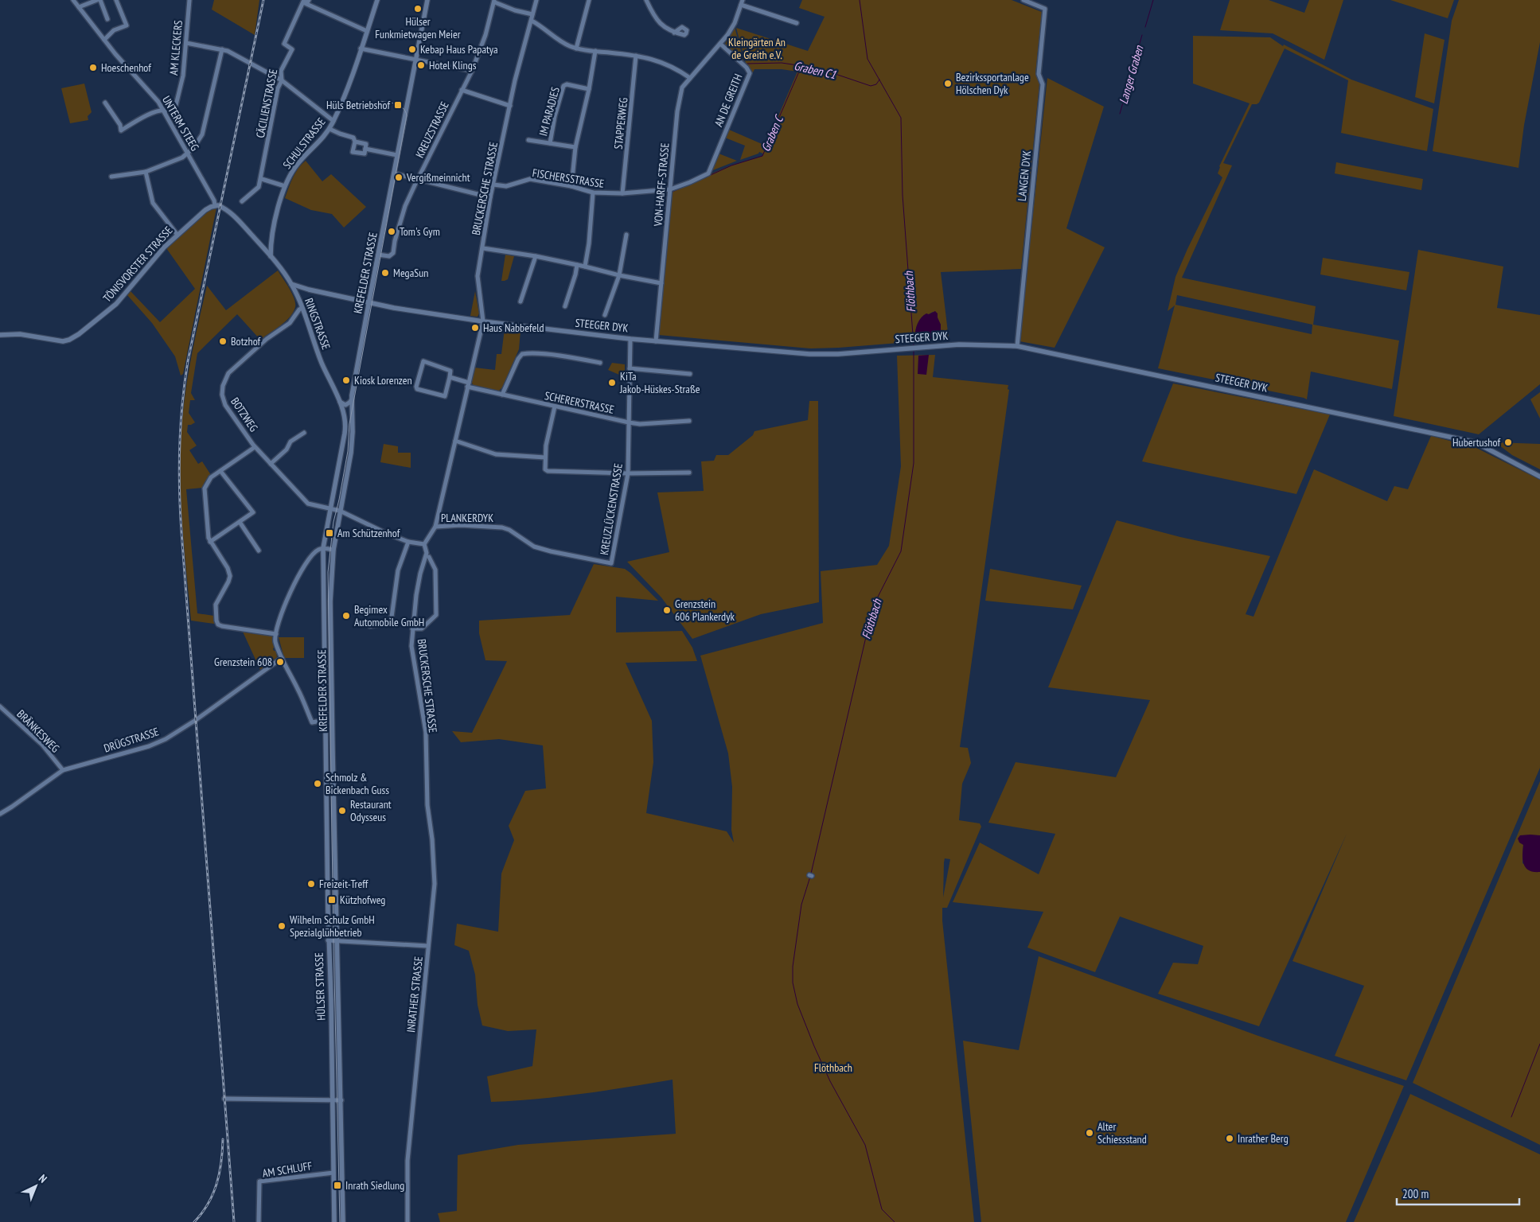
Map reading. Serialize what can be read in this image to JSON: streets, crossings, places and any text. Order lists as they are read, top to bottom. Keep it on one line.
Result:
{"streets":{"street":["AM KLECKERS","AN DE GREITH","CÄCILIENSTRASSE","IM PARADIES","UNTERM STEEG","STAPPERWEG","KREUZSTRASSE","SCHULSTRASSE","LANGEN DYK","FISCHERSSTRASSE","VON-HARFF-STRASSE","BRUCKERSCHE STRASSE","TÖNISVORSTER STRASSE","KREFELDER STRASSE","RINGSTRASSE","STEEGER DYK","SCHERERSTRASSE","BOTZWEG","KREUZLÜCKENSTRASSE","PLANKERDYK","BRÄNKESWEG","DRÜGSTRASSE","HÜLSER STRASSE","INRATHER STRASSE","AM SCHLUFF"]},"crossings":[["AM KLECKERS","UNTERM STEEG"],["AN DE GREITH","FISCHERSSTRASSE"],["AN DE GREITH","VON-HARFF-STRASSE"],["UNTERM STEEG","TÖNISVORSTER STRASSE"],["STAPPERWEG","FISCHERSSTRASSE"],["KREUZSTRASSE","KREFELDER STRASSE"],["SCHULSTRASSE","RINGSTRASSE"],["LANGEN DYK","STEEGER DYK"],["FISCHERSSTRASSE","VON-HARFF-STRASSE"],["FISCHERSSTRASSE","BRUCKERSCHE STRASSE"],["VON-HARFF-STRASSE","STEEGER DYK"],["BRUCKERSCHE STRASSE","STEEGER DYK"],["BRUCKERSCHE STRASSE","SCHERERSTRASSE"],["BRUCKERSCHE STRASSE","PLANKERDYK"],["BRUCKERSCHE STRASSE","INRATHER STRASSE"],["KREFELDER STRASSE","RINGSTRASSE"],["KREFELDER STRASSE","STEEGER DYK"],["KREFELDER STRASSE","BOTZWEG"],["KREFELDER STRASSE","HÜLSER STRASSE"],["RINGSTRASSE","STEEGER DYK"],["RINGSTRASSE","BOTZWEG"],["STEEGER DYK","KREUZLÜCKENSTRASSE"],["SCHERERSTRASSE","KREUZLÜCKENSTRASSE"],["KREUZLÜCKENSTRASSE","PLANKERDYK"],["BRÄNKESWEG","DRÜGSTRASSE"],["HÜLSER STRASSE","AM SCHLUFF"]],"water":["Graben C1","Langer Graben","Graben C","Flöthbach"],"parks":["Kleingärten An de Greith e.V.","Flöthbach"],"places":{"other":["Hülser Funkmietwagen Meier","Kebap Haus Papatya","Hotel Klings","Hoeschenhof","Bezirkssportanlage Hölschen Dyk","Vergißmeinnicht","Tom's Gym","MegaSun","Haus Nabbefeld","Botzhof","Kiosk Lorenzen","KiTa Jakob-Hüskes-Straße","Hubertushof","Grenzstein 606 Plankerdyk","Begimex Automobile GmbH","Grenzstein 608","Schmolz & Bickenbach Guss","Restaurant Odysseus","Freizeit-Treff","Wilhelm Schulz GmbH Spezialglühbetrieb","Alter Schiessstand","Inrather Berg"],"transit":["Hüls Betriebshof","Am Schützenhof","Kützhofweg","Inrath Siedlung"]},"scale_bar":"200 m","north":"top right"}
